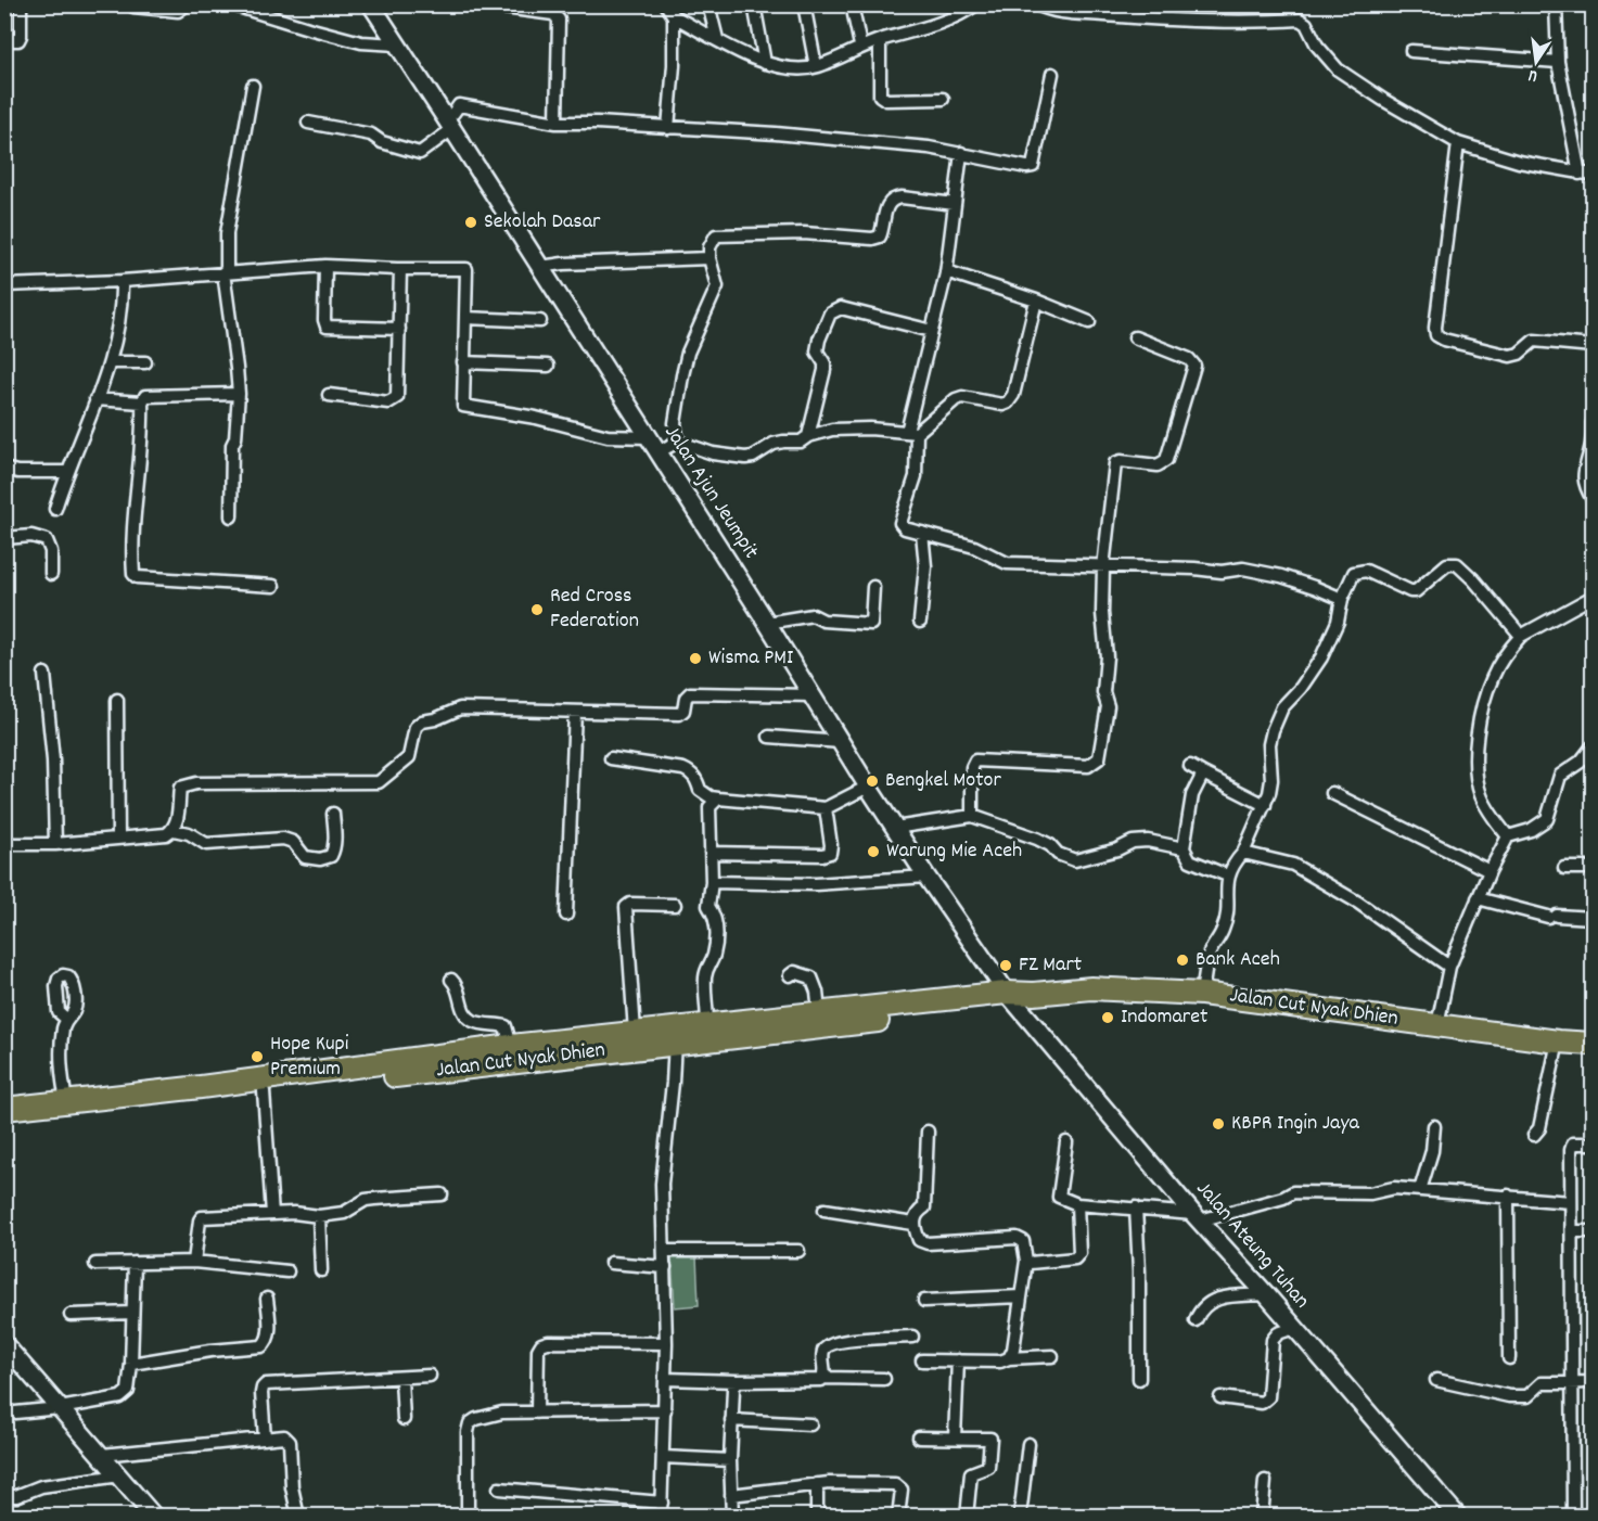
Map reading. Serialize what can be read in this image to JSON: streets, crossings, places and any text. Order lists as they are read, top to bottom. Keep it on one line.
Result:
{"streets":{"highway":["Jalan Cut Nyak Dhien"],"street":["Jalan Ajun Jeumpit","Jalan Ateung Tuhan"]},"crossings":[["Jalan Ajun Jeumpit","Jalan Cut Nyak Dhien"],["Jalan Ajun Jeumpit","Jalan Ateung Tuhan"],["Jalan Cut Nyak Dhien","Jalan Ateung Tuhan"]],"places":["Sekolah Dasar","Red Cross Federation","Wisma PMI","Bengkel Motor","Warung Mie Aceh","Bank Aceh","FZ Mart","Indomaret","Hope Kupi Premium","KBPR Ingin Jaya"],"north":"bottom"}
